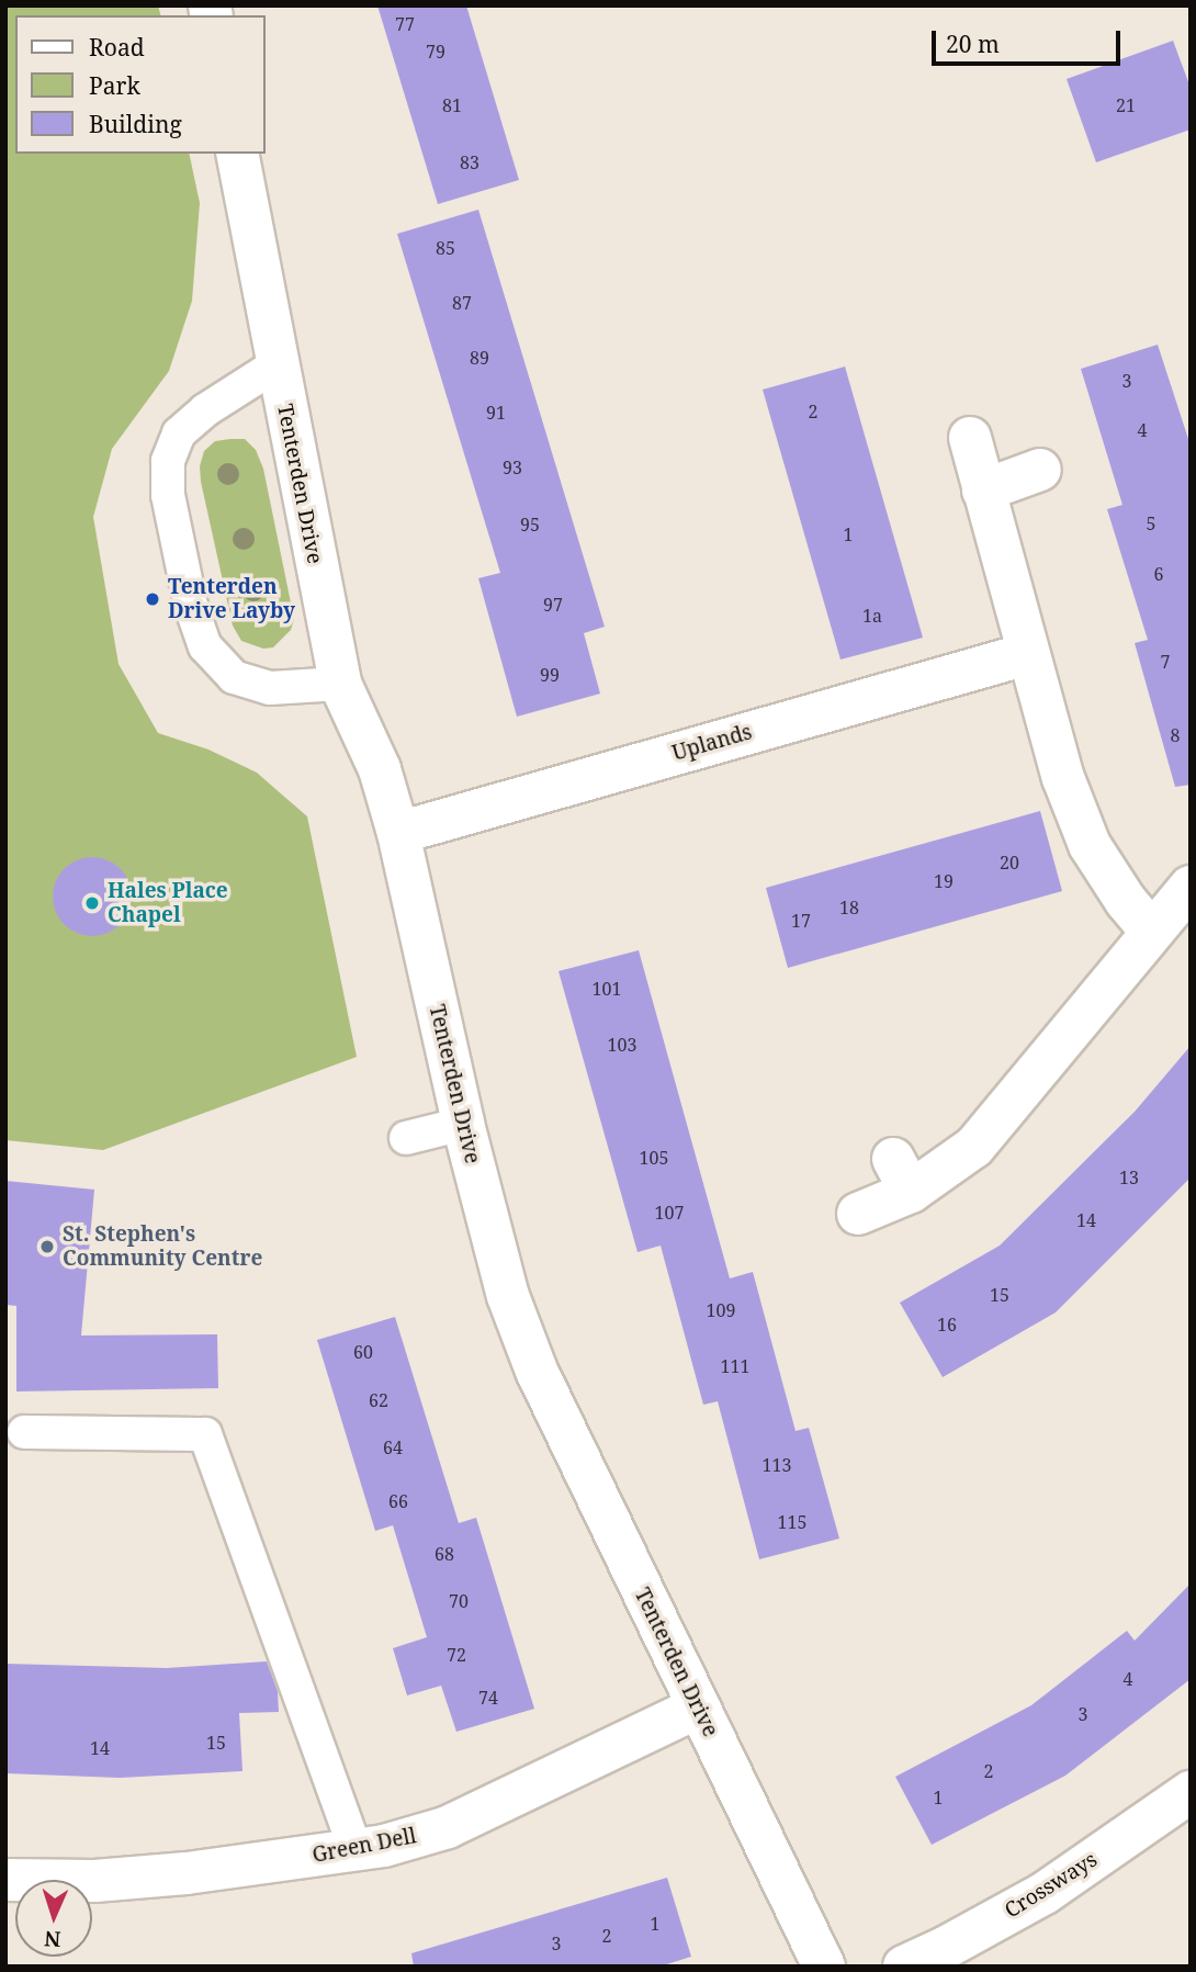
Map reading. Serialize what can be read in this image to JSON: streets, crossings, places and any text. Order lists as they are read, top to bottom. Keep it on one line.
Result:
{"streets":{"street":["Tenterden Drive","Uplands","Green Dell","Crossways"]},"crossings":[["Tenterden Drive","Uplands"],["Tenterden Drive","Green Dell"]],"places":["Tenterden Drive Layby","Hales Place Chapel","St. Stephen's Community Centre"],"house_numbers":["77","79","81","21","83","85","87","89","3","2","91","4","93","5","95","1","6","97","1a","7","99","8","20","19","18","17","101","103","105","13","107","14","15","109","16","60","111","62","64","113","66","115","68","70","72","4","74","3","15","14","2","1","1","2","3"],"legend":["Road","Park","Building"],"scale_bar":"20 m","north":"bottom"}
